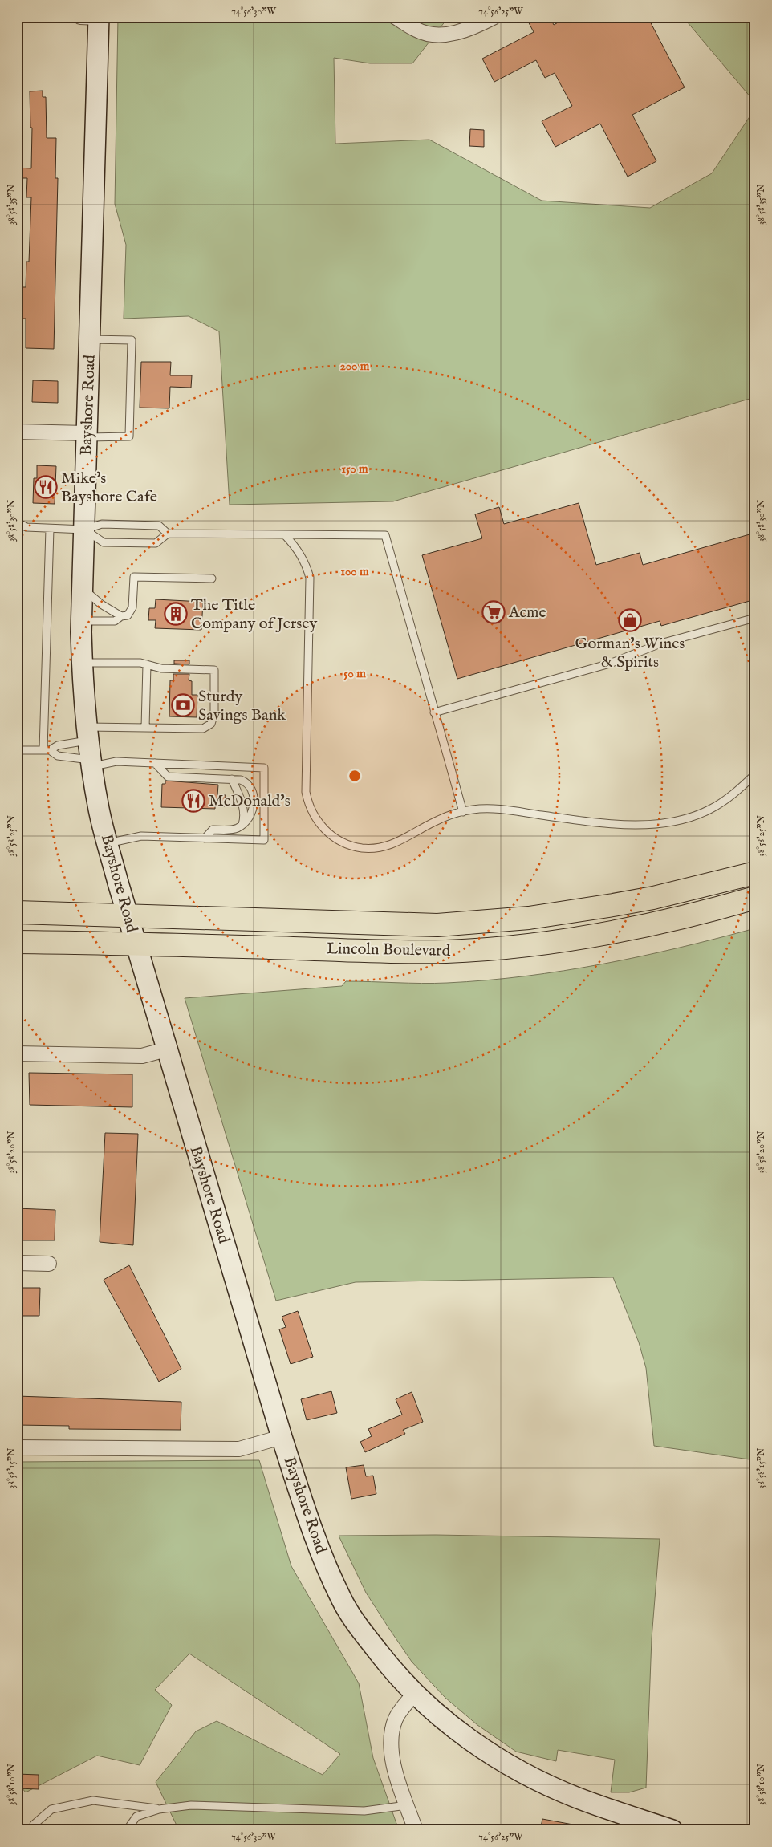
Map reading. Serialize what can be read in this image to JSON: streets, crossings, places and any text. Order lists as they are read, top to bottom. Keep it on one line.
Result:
{"streets":{"highway":["Lincoln Boulevard"],"street":["Bayshore Road"]},"crossings":[["Bayshore Road","Lincoln Boulevard"]],"places":{"restaurant":["Mike's Bayshore Cafe","McDonald's"],"supermarket":["Acme"],"building":["The Title Company of Jersey"],"shop":["Gorman's Wines & Spirits"],"bank":["Sturdy Savings Bank"]},"coordinates":["74°56'30\"W","74°56'25\"W","38°58'35\"N","38°58'30\"N","38°58'25\"N","38°58'20\"N","38°58'15\"N","38°58'10\"N"],"rings":["200 m","150 m","100 m","50 m"]}
